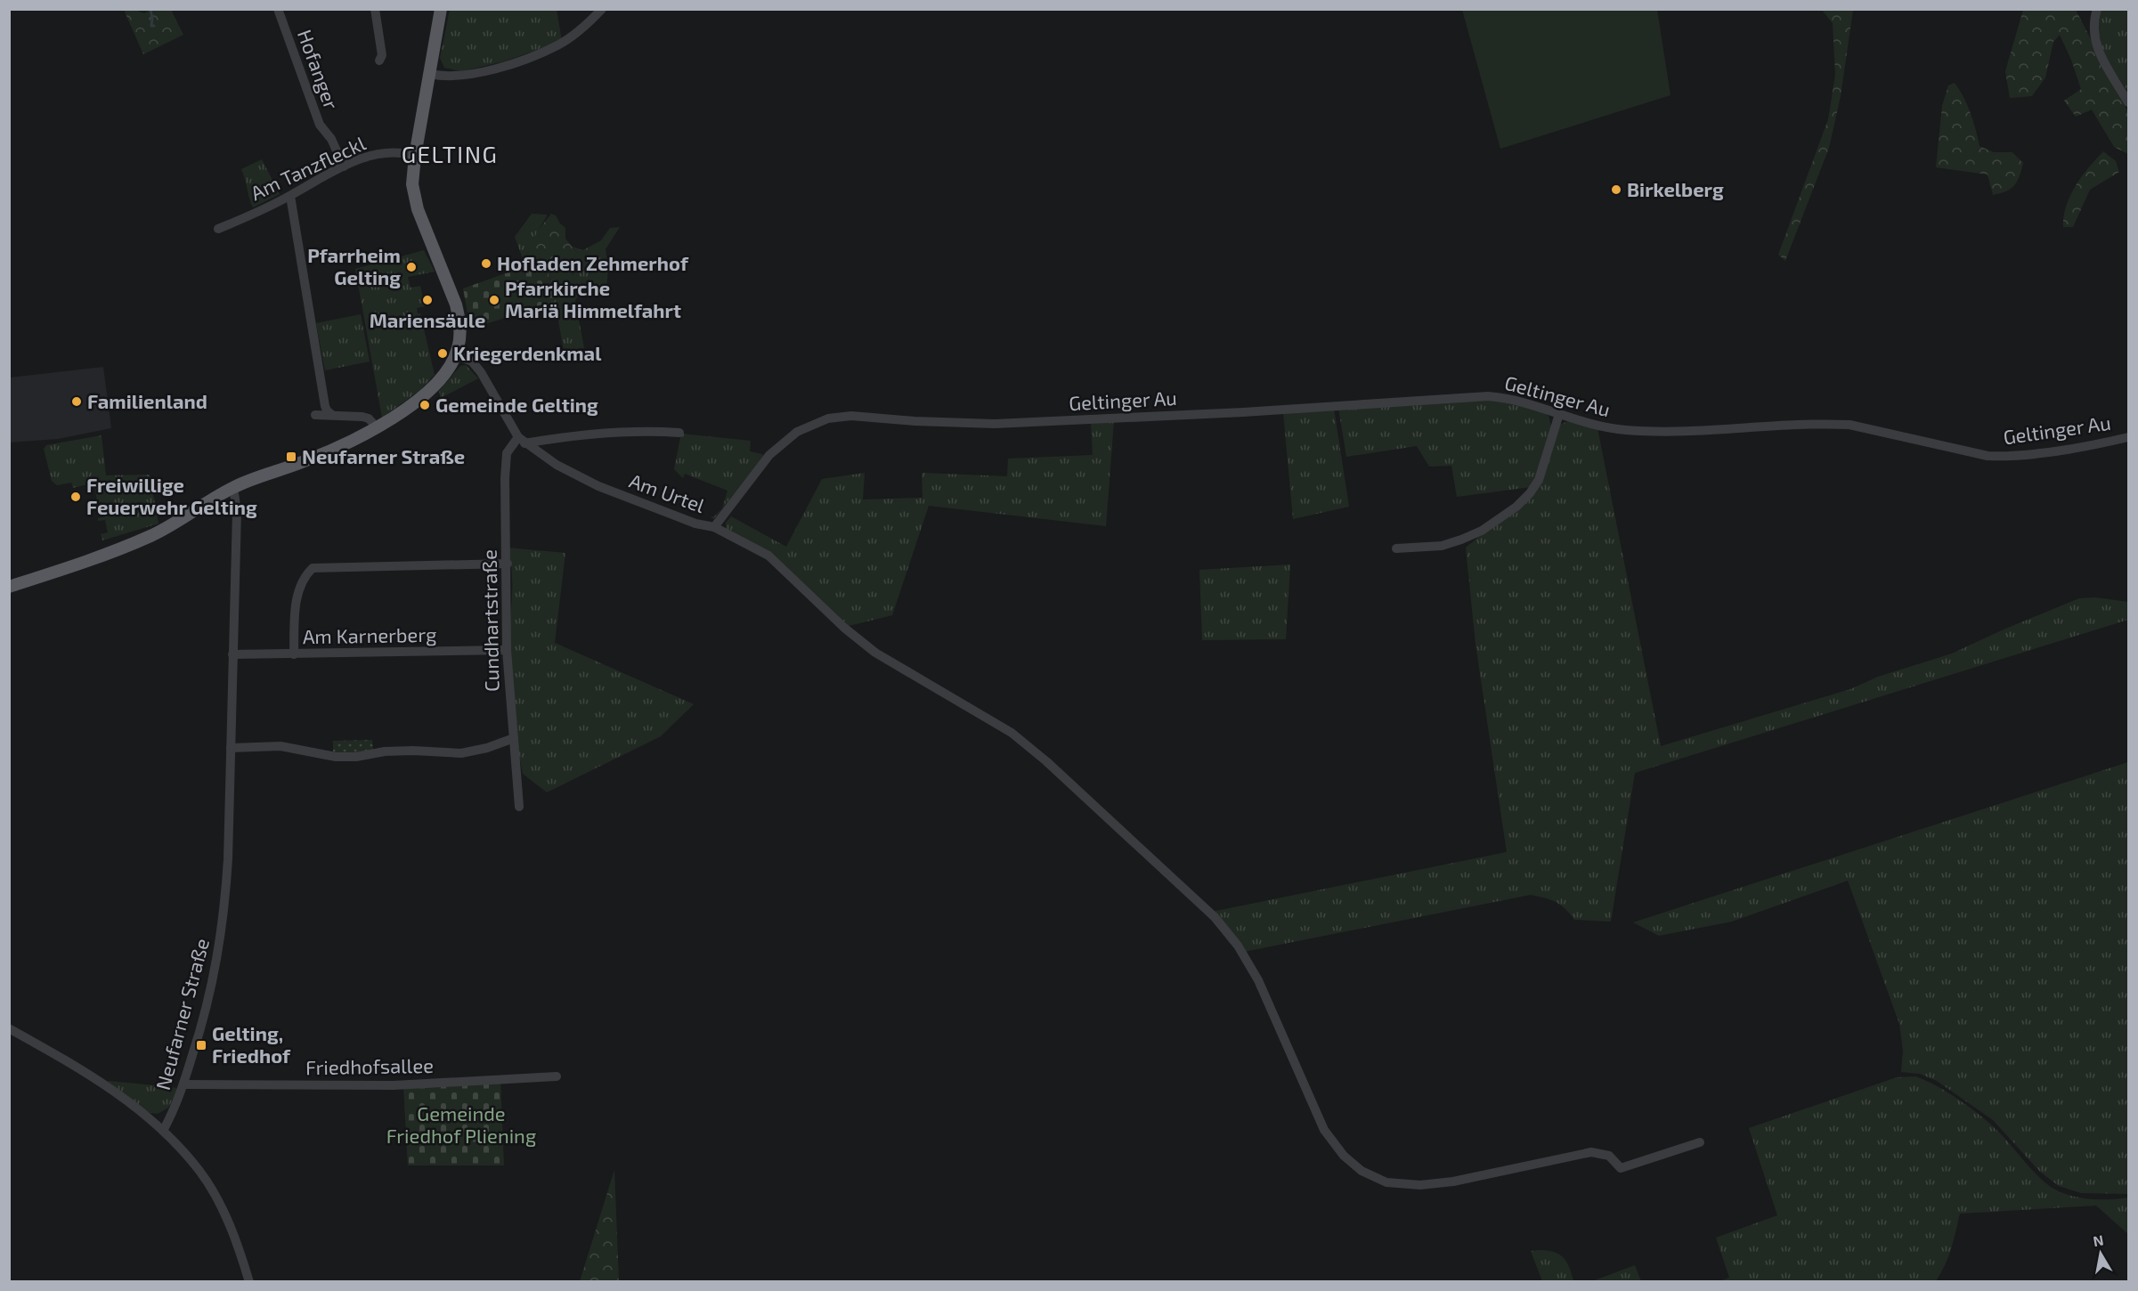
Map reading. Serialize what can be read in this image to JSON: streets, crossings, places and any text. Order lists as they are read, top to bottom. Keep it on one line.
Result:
{"streets":{"street":["Hofanger","Am Tanzfleckl","Geltinger Au","Am Urtel","Cundhartstraße","Am Karnerberg","Neufarner Straße","Friedhofsallee"]},"crossings":[["Hofanger","Am Tanzfleckl"],["Geltinger Au","Am Urtel"],["Am Urtel","Cundhartstraße"],["Cundhartstraße","Am Karnerberg"],["Am Karnerberg","Neufarner Straße"],["Neufarner Straße","Friedhofsallee"]],"districts":["GELTING"],"parks":["Gemeinde Friedhof Pliening"],"places":{"other":["Birkelberg","Hofladen Zehmerhof","Pfarrheim Gelting","Mariensäule","Pfarrkirche Mariä Himmelfahrt","Kriegerdenkmal","Familienland","Gemeinde Gelting","Freiwillige Feuerwehr Gelting"],"transit":["Neufarner Straße","Gelting, Friedhof"]},"north":"top"}
